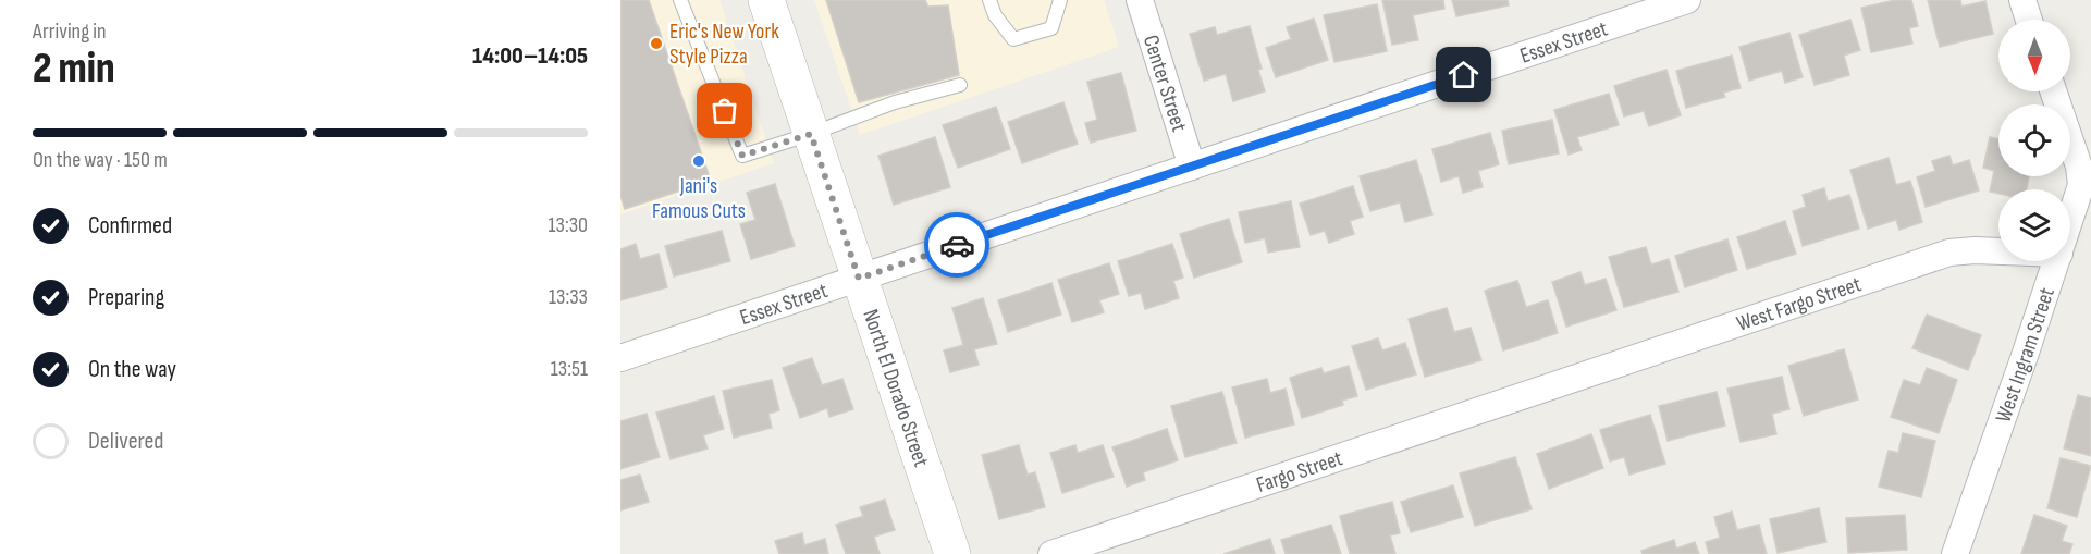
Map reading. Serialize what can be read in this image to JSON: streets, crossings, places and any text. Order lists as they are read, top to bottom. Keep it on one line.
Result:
{"streets":{"main road":["North El Dorado Street"],"street":["Essex Street","Center Street","West Fargo Street","West Ingram Street","Fargo Street"]},"crossings":[["Essex Street","Center Street"],["Essex Street","North El Dorado Street"],["West Fargo Street","Fargo Street"]],"places":["Eric's New York Style Pizza","Jani's Famous Cuts"],"north":"bottom","page":{"heading":["2 min","Arriving in","14:00–14:05"],"bar":"On the way · 150 m","list":[["Confirmed","13:30"],["Preparing","13:33"],["On the way","13:51"],"Delivered"]}}
